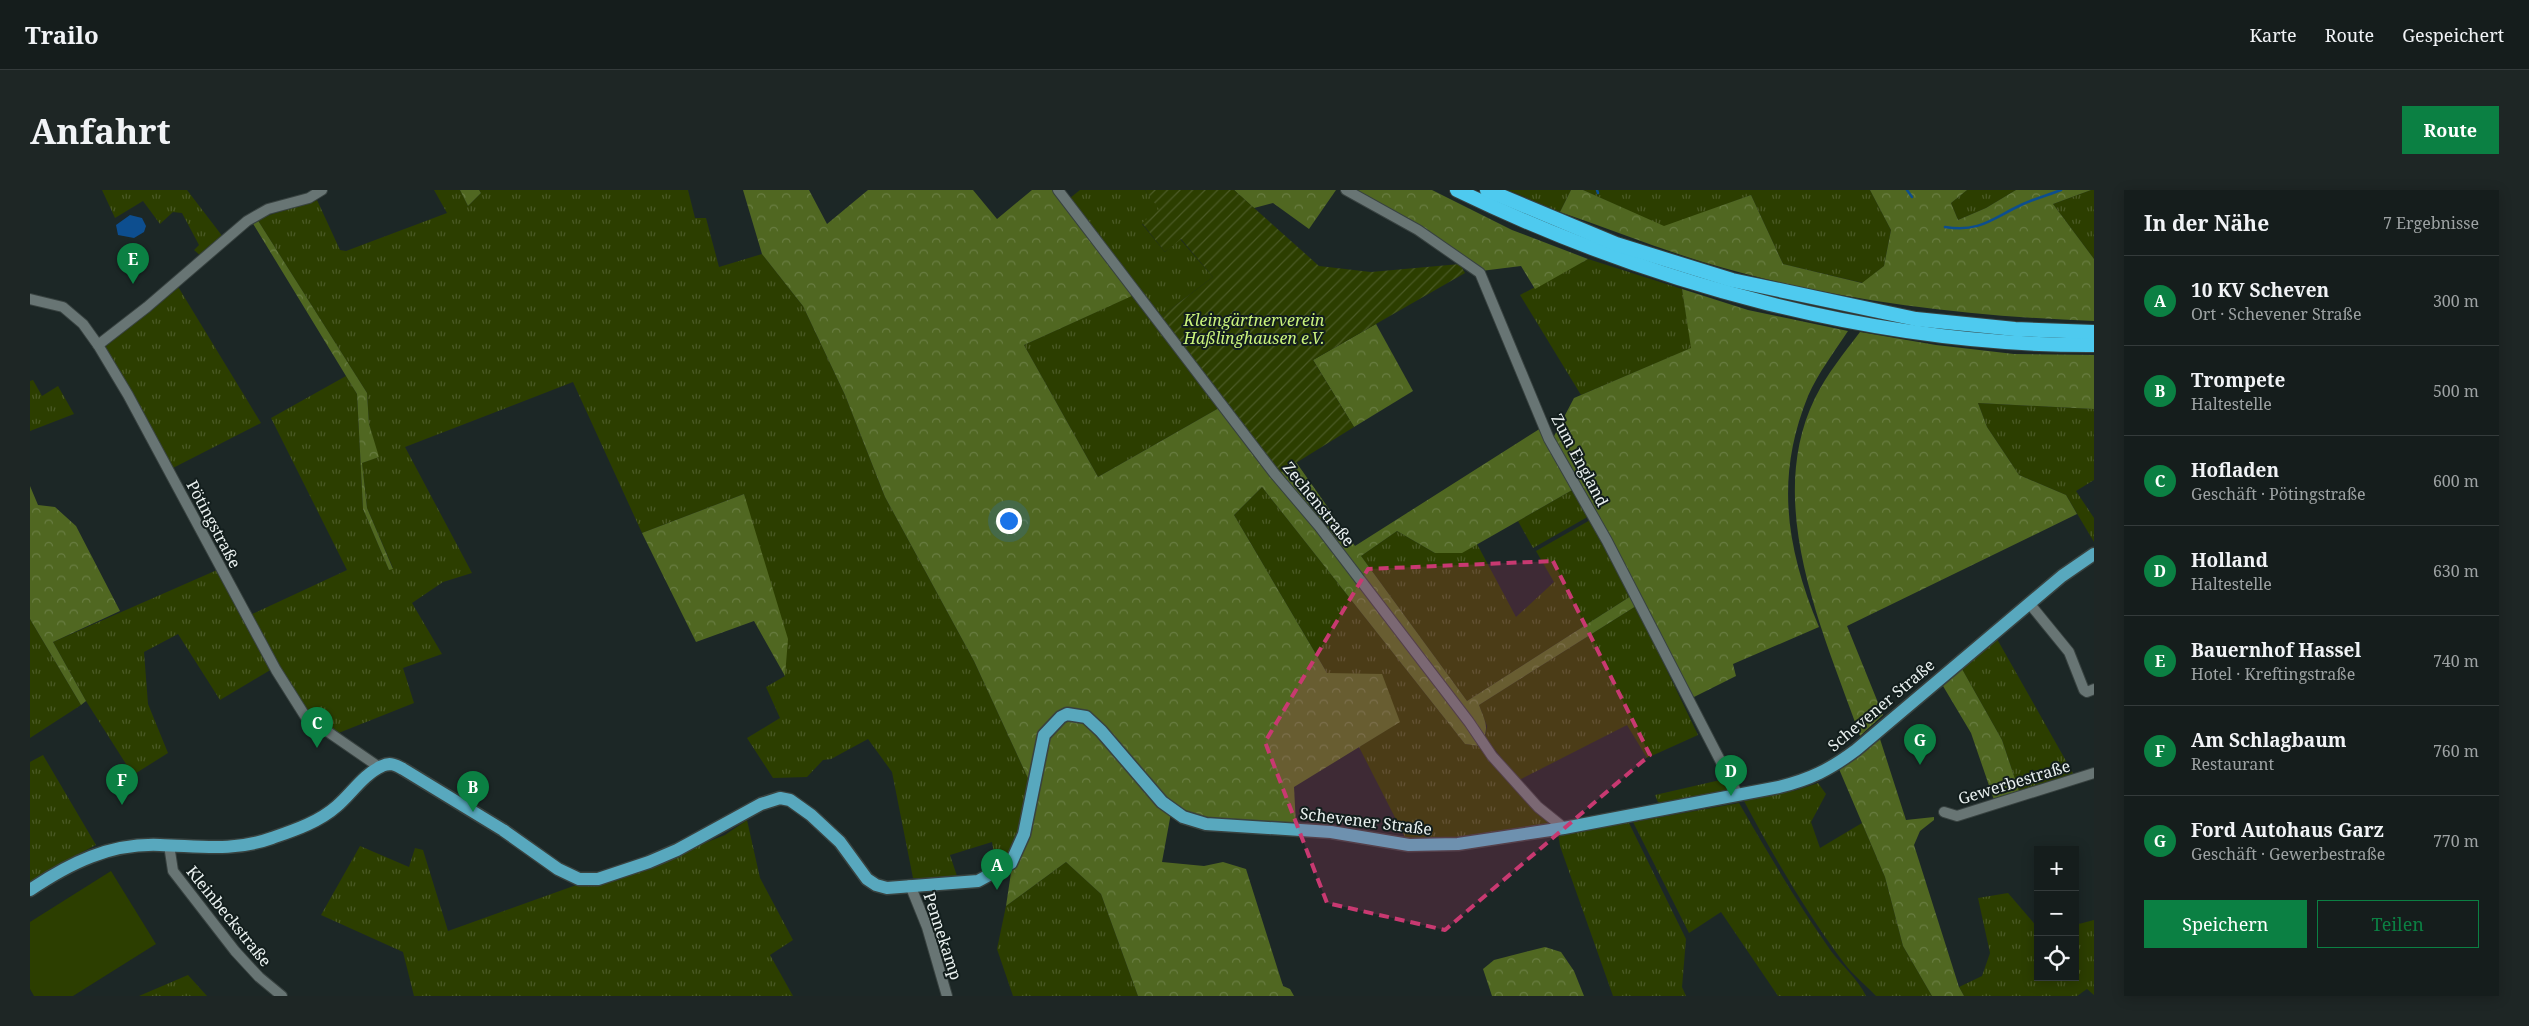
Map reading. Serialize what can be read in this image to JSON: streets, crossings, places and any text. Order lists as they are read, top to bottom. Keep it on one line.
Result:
{"streets":{"main road":["Schevener Straße"],"street":["Zum England","Zechenstraße","Pötingstraße","Gewerbestraße","Kleinbeckstraße","Pennekamp"]},"crossings":[["Zum England","Schevener Straße"],["Zechenstraße","Schevener Straße"],["Pötingstraße","Schevener Straße"],["Schevener Straße","Pennekamp"]],"parks":["Kleingärtnerverein Haßlinghausen e.V."],"page":{"header":"Trailo","nav":["Karte","Route","Gespeichert"],"buttons":["Route",["Speichern","Teilen"]],"title":"Anfahrt","heading":["In der Nähe","7 Ergebnisse"],"pins":["E","C","G","D","F","B","A"],"list":[{"mark":"A","name":"10 KV Scheven","note":"Ort · Schevener Straße","value":"300 m"},{"mark":"B","name":"Trompete","note":"Haltestelle","value":"500 m"},{"mark":"C","name":"Hofladen","note":"Geschäft · Pötingstraße","value":"600 m"},{"mark":"D","name":"Holland","note":"Haltestelle","value":"630 m"},{"mark":"E","name":"Bauernhof Hassel","note":"Hotel · Kreftingstraße","value":"740 m"},{"mark":"F","name":"Am Schlagbaum","note":"Restaurant","value":"760 m"},{"mark":"G","name":"Ford Autohaus Garz","note":"Geschäft · Gewerbestraße","value":"770 m"}],"map_buttons":["+","−"]}}
